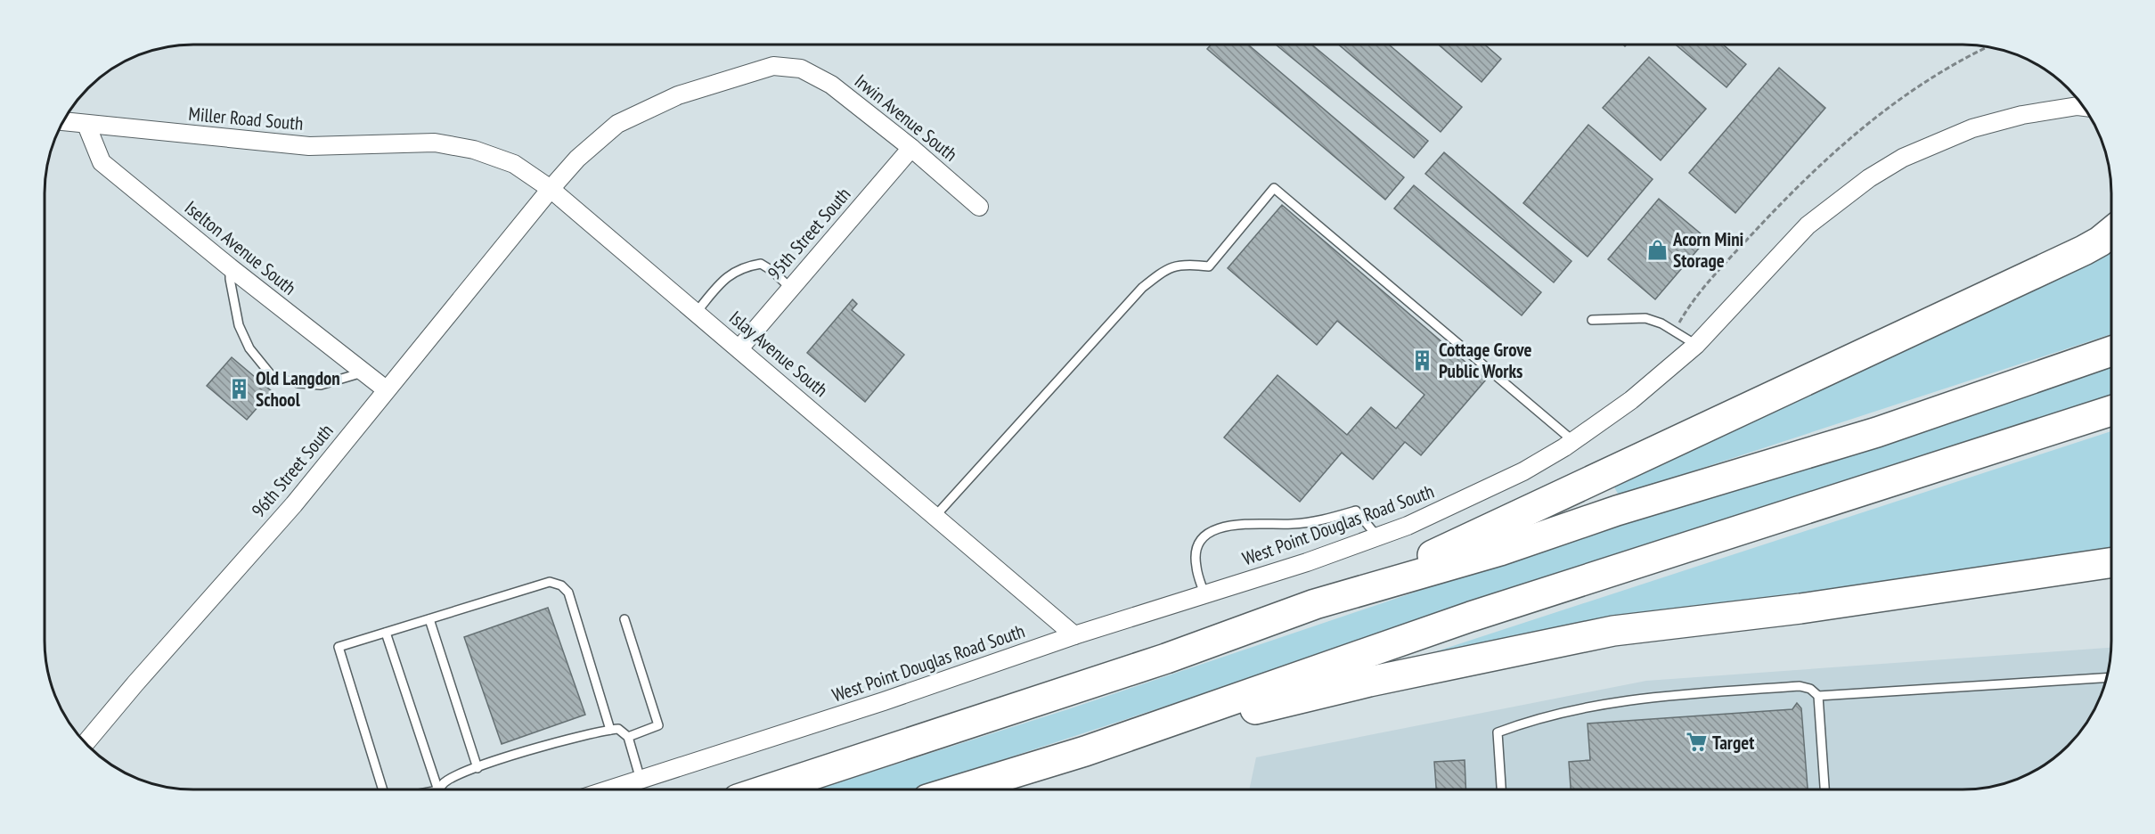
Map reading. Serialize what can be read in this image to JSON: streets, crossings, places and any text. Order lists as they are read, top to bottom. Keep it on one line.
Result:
{"streets":{"street":["Irwin Avenue South","Miller Road South","95th Street South","Iselton Avenue South","Islay Avenue South","96th Street South","West Point Douglas Road South"]},"crossings":[["Irwin Avenue South","95th Street South"],["Irwin Avenue South","Islay Avenue South"],["Irwin Avenue South","96th Street South"],["Miller Road South","Iselton Avenue South"],["Miller Road South","Islay Avenue South"],["95th Street South","Islay Avenue South"],["Iselton Avenue South","96th Street South"],["Islay Avenue South","96th Street South"],["Islay Avenue South","West Point Douglas Road South"]],"places":{"shop":["Acorn Mini Storage"],"building":["Cottage Grove Public Works","Old Langdon School"],"supermarket":["Target"]}}
